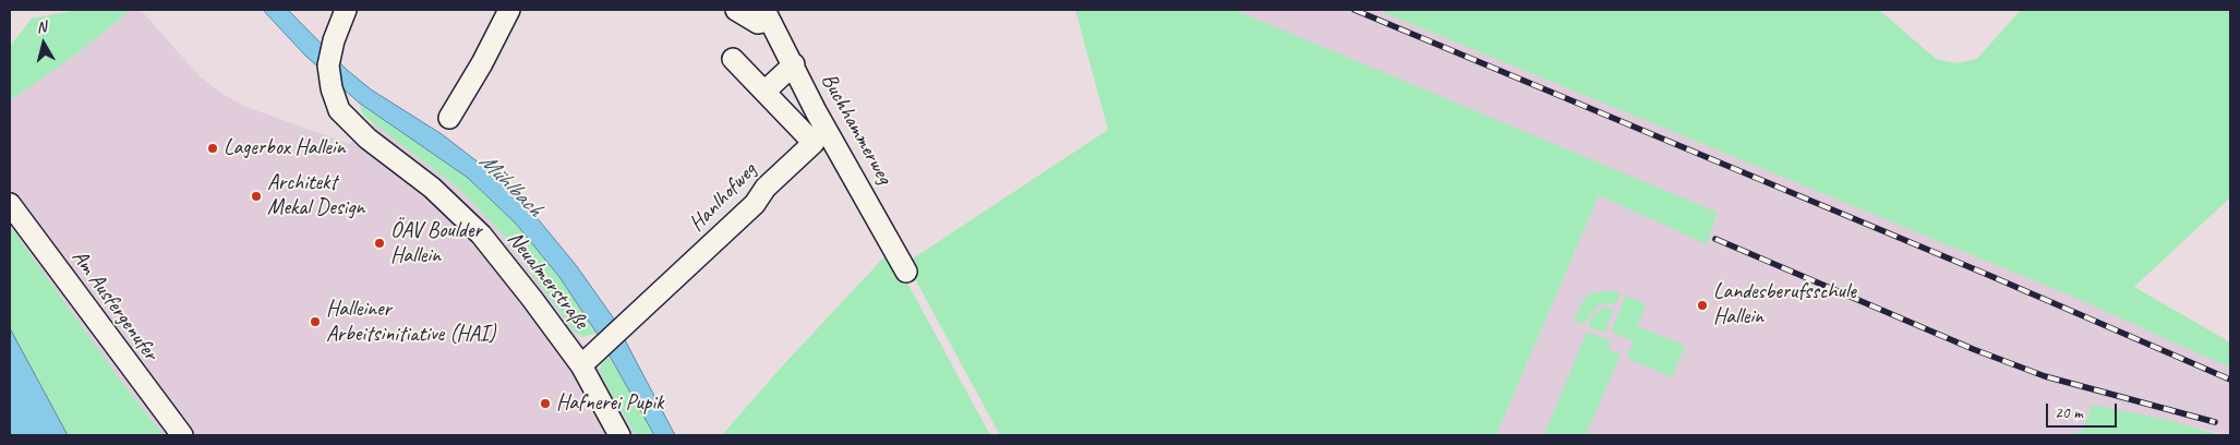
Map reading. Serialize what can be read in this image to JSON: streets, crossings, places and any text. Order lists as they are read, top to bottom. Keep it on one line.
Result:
{"streets":{"street":["Buchhammerweg","Hanlhofweg","Neualmerstraße","Am Ausfergenufer"]},"crossings":[["Hanlhofweg","Neualmerstraße"]],"water":["Mühlbach"],"places":["Lagerbox Hallein","Architekt Mekal Design","ÖAV Boulder Hallein","Landesberufsschule Hallein","Halleiner Arbeitsinitiative (HAI)","Hafnerei Pupik"],"scale_bar":"20 m","north":"top"}
